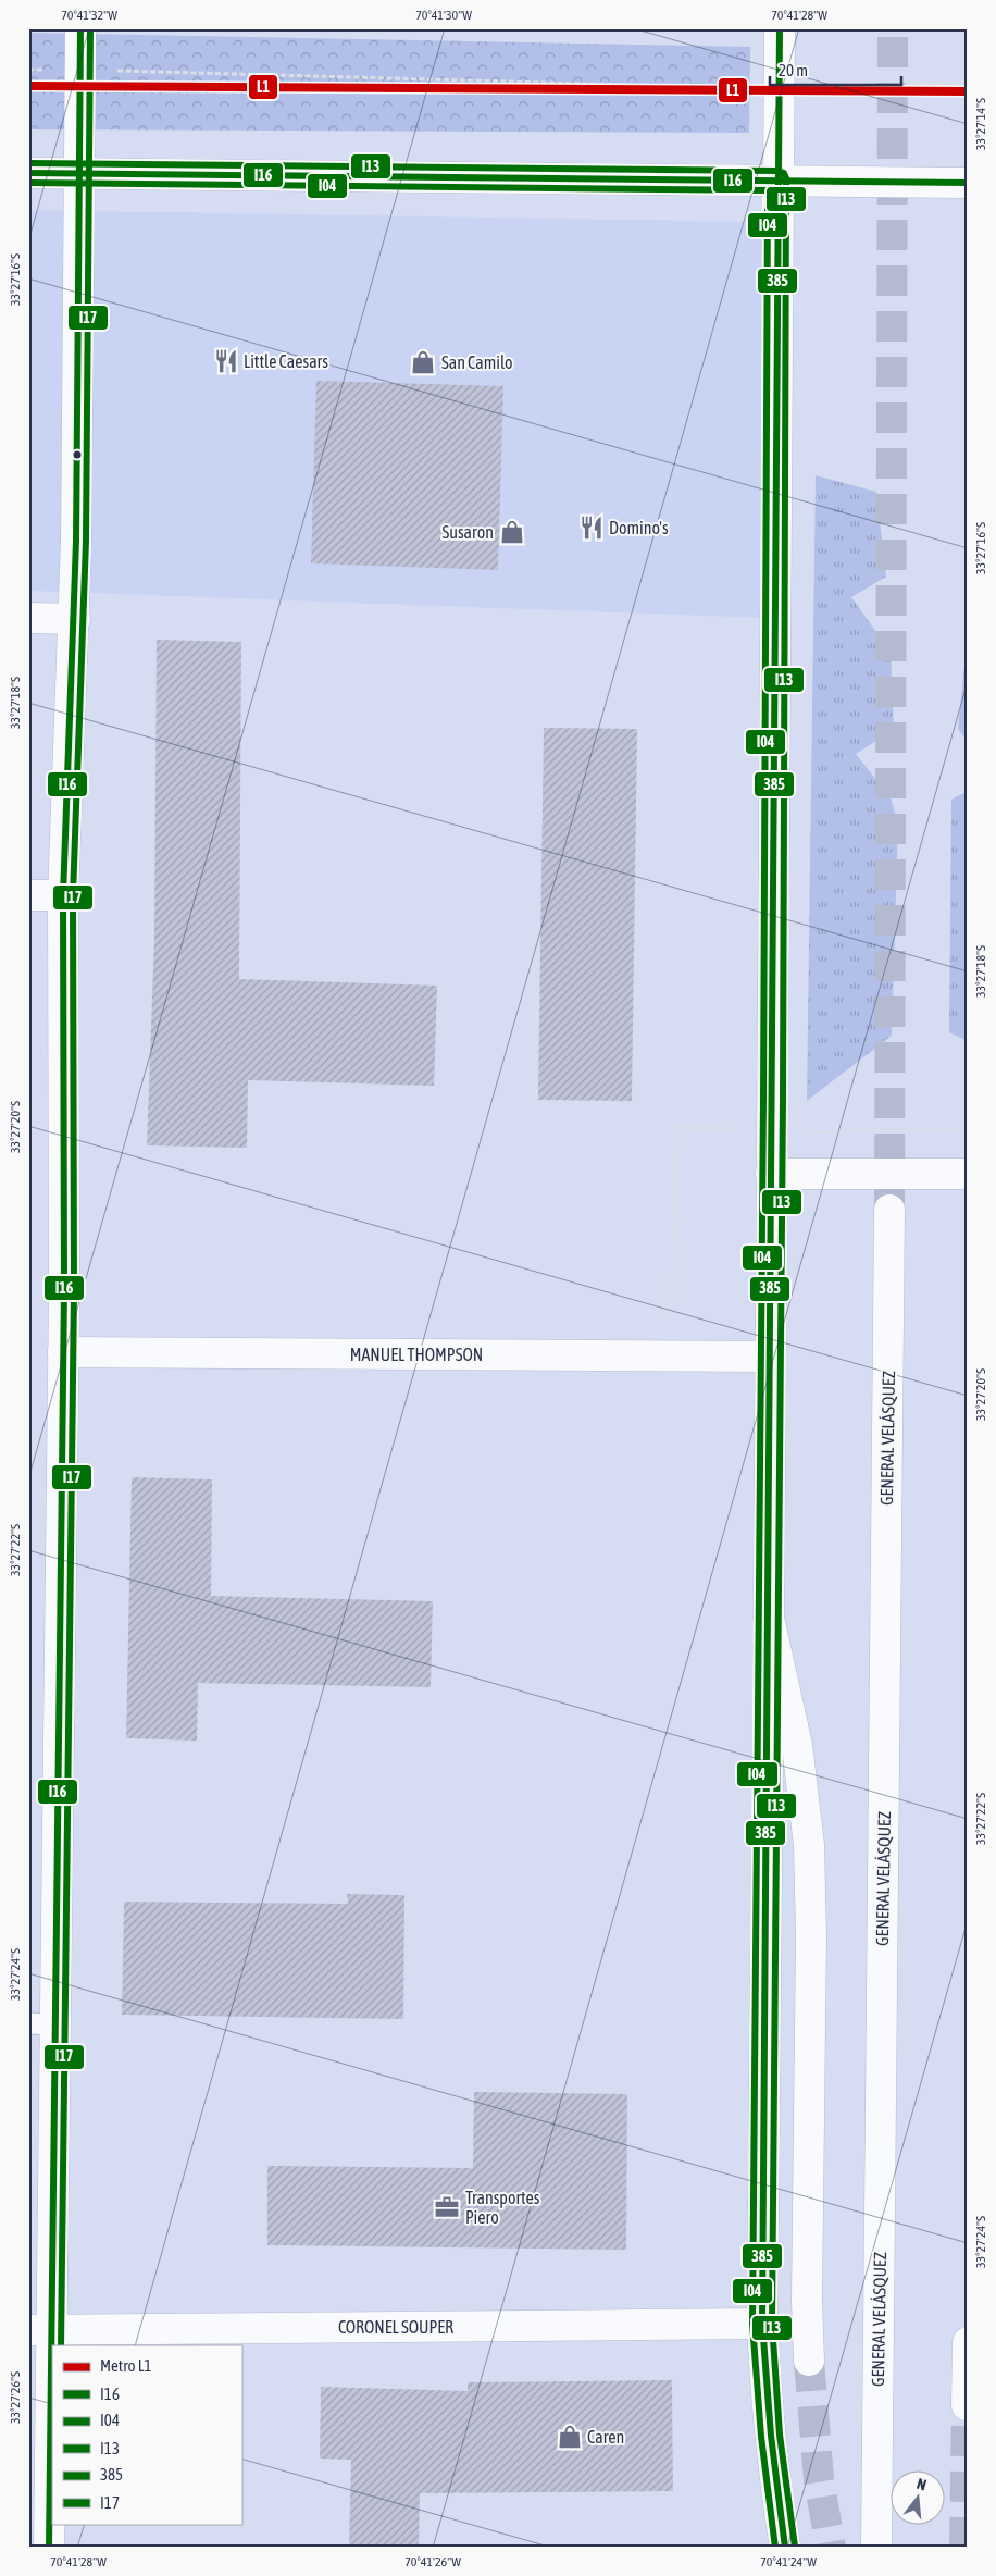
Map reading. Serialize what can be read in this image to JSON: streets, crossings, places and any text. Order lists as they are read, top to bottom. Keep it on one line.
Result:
{"streets":{"main road":["MANUEL THOMPSON","GENERAL VELÁSQUEZ","CORONEL SOUPER"]},"places":{"restaurant":["Little Caesars","Domino's"],"shop":["San Camilo","Susaron","Caren"],"office":["Transportes Piero"]},"lines":["transit line I16","transit line 385","transit line I17","metro line L1","transit line I13","transit line I04"],"legend":["Metro L1","I16","I04","I13","385","I17"],"scale_bar":"20 m","north":"top","coordinates":["70°41'32\"W","70°41'30\"W","70°41'28\"W","33°27'14\"S","33°27'16\"S","33°27'18\"S","33°27'20\"S","33°27'22\"S","33°27'24\"S","33°27'26\"S","70°41'26\"W","70°41'24\"W"]}
